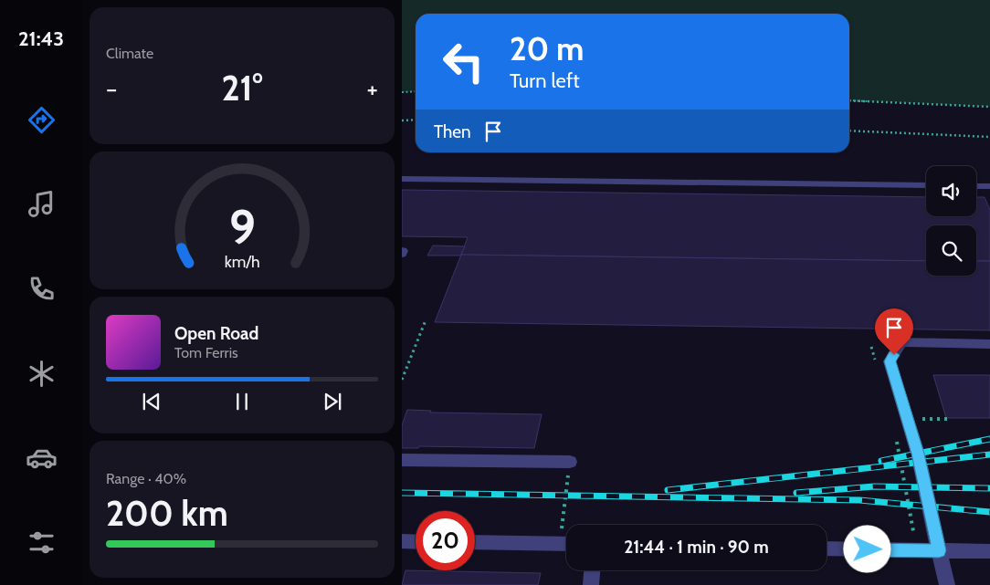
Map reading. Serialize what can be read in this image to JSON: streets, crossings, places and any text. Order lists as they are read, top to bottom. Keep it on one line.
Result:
{"page":{"tabs":"21:43","tile":["Climate",["Range · 40%","200 km"]],"turn":["20 m","Turn left"],"heat":["−","21°","+"],"then":"Then","song":["Open Road","Tom Ferris"],"limit":"20","trip":"21:44 · 1 min · 90 m","gauge":["9","km/h"]}}
